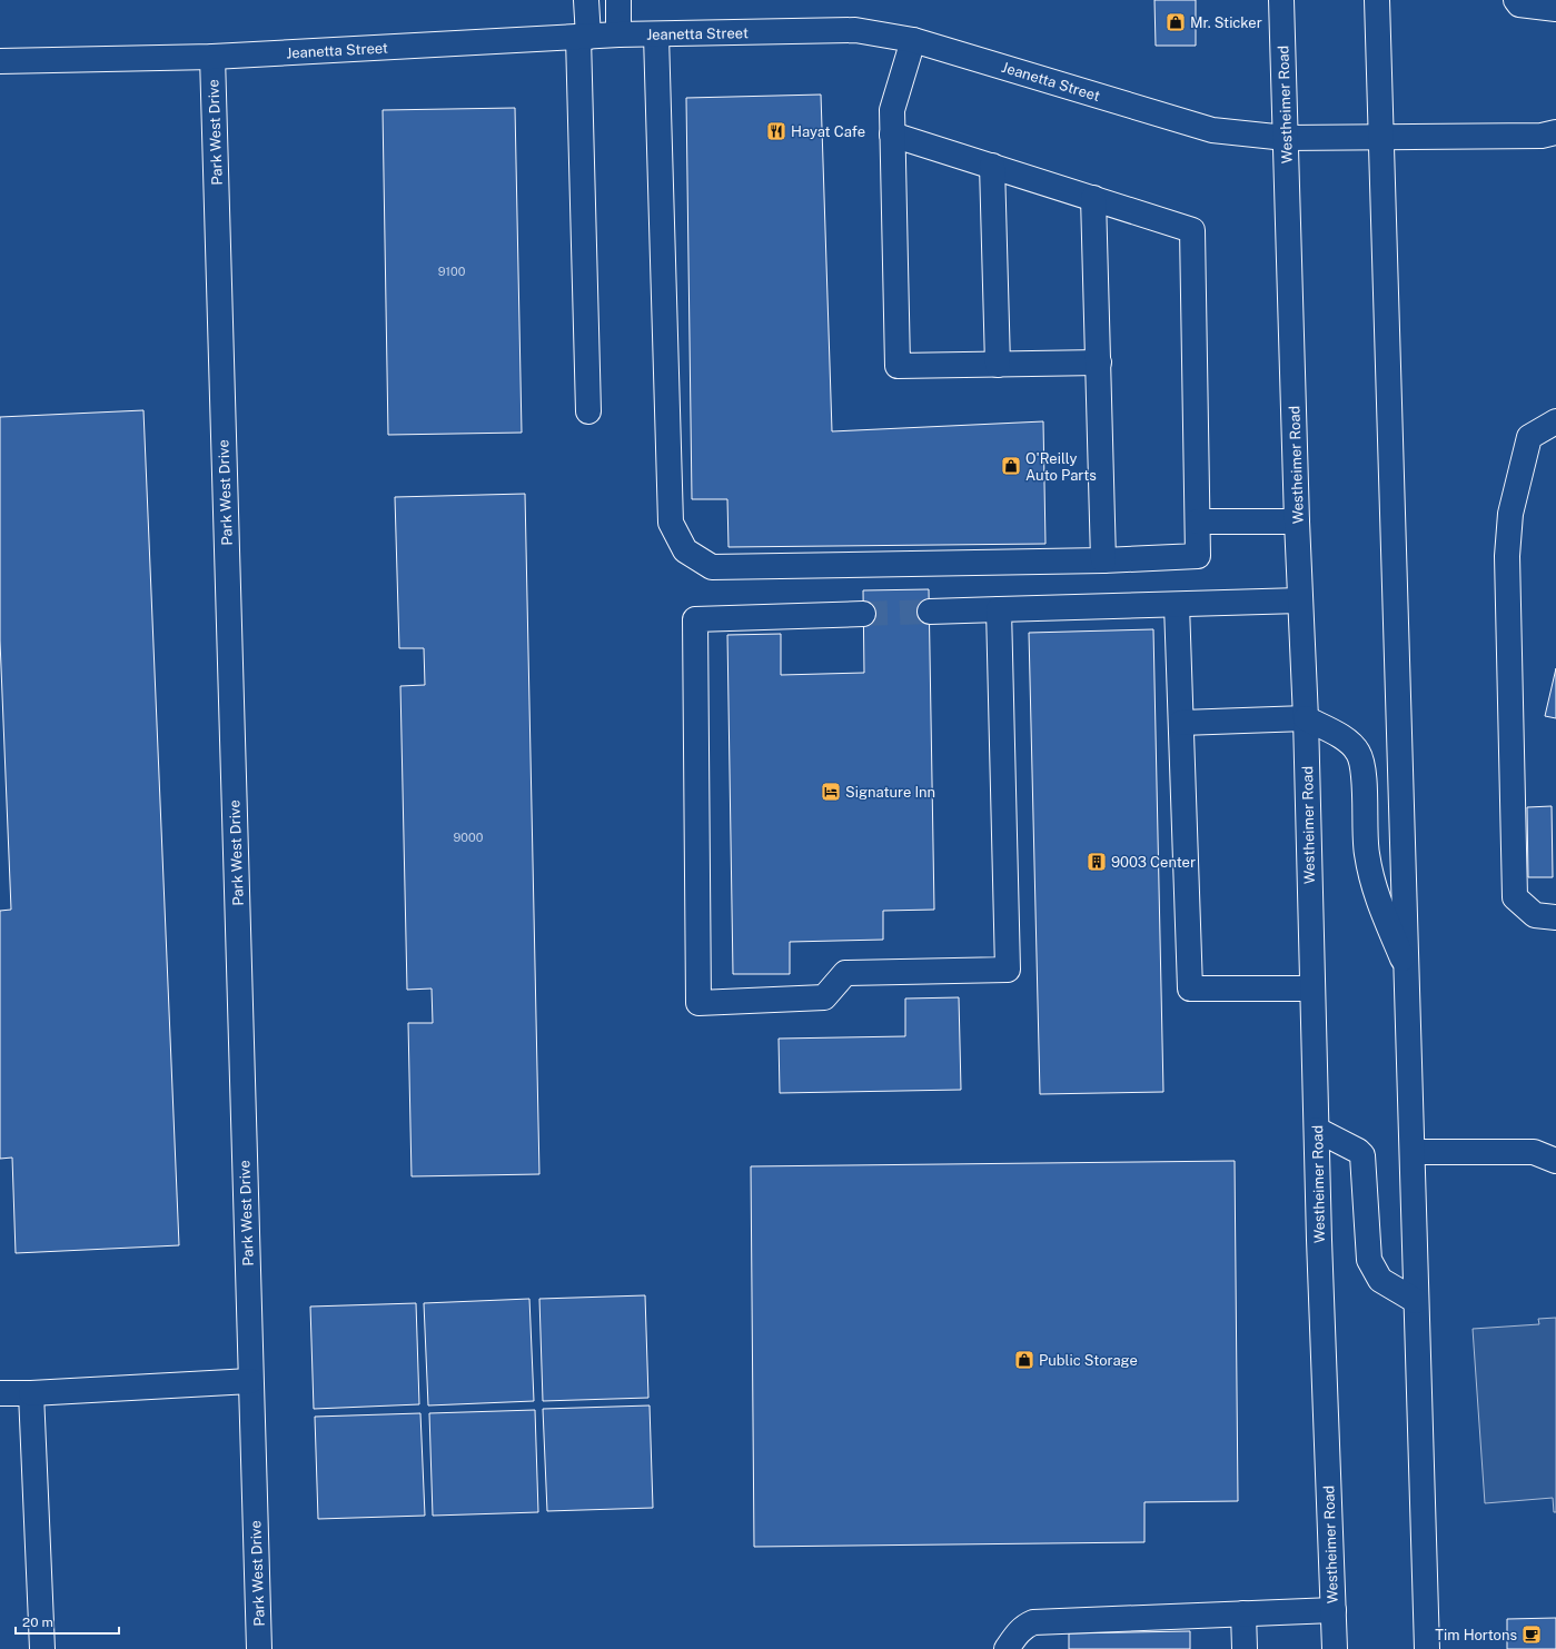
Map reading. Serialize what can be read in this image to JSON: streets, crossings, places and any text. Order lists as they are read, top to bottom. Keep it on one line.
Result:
{"streets":{"main road":["Jeanetta Street","Westheimer Road","Park West Drive"]},"crossings":[["Jeanetta Street","Westheimer Road"],["Jeanetta Street","Park West Drive"]],"places":{"shop":["Mr. Sticker","O'Reilly Auto Parts","Public Storage"],"restaurant":["Hayat Cafe"],"hotel":["Signature Inn"],"building":["9003 Center"],"cafe":["Tim Hortons"]},"house_numbers":["9100","9000"],"scale_bar":"20 m"}
